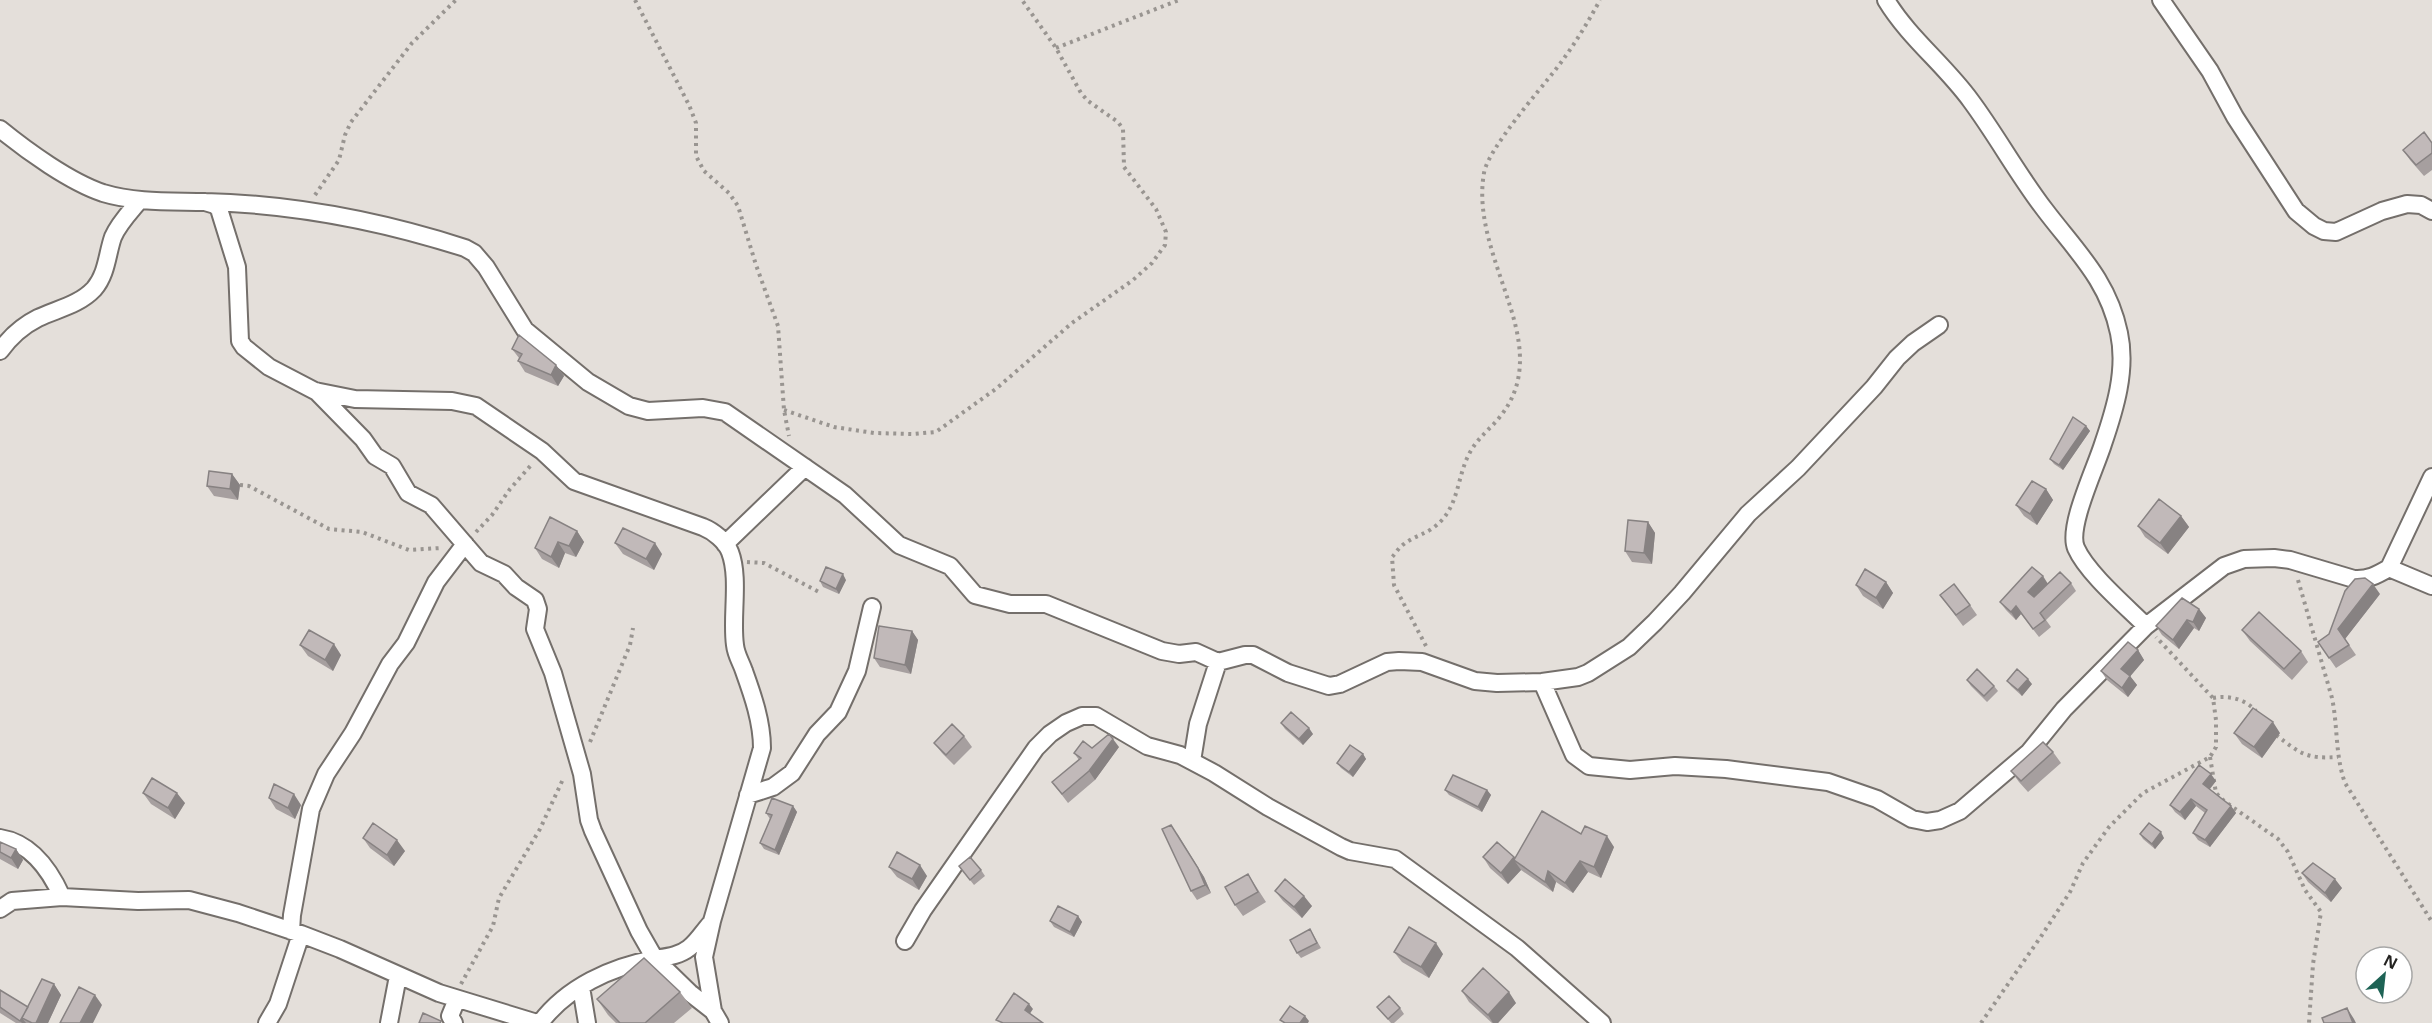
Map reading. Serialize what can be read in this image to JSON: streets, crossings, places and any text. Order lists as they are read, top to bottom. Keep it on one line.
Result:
{"north":"top right"}
